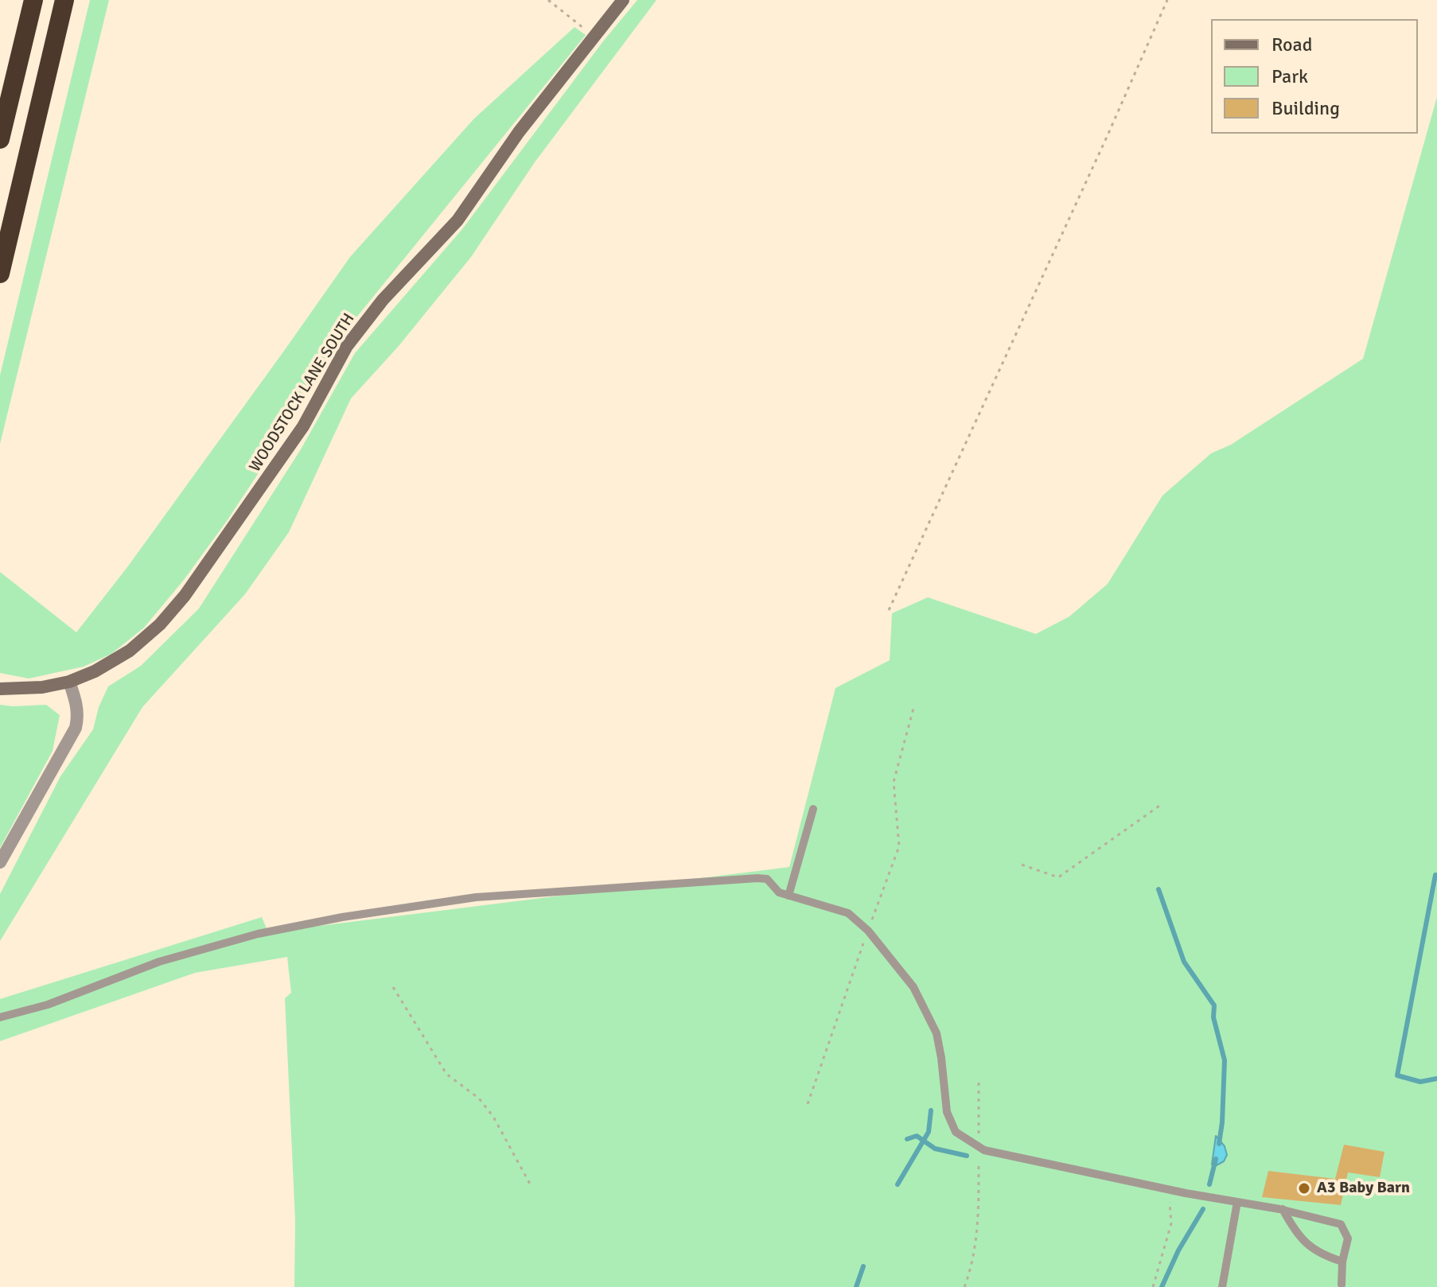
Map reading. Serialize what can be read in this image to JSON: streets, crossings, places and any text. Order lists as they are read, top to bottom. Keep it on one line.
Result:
{"streets":{"street":["WOODSTOCK LANE SOUTH"]},"places":["A3 Baby Barn"],"legend":["Road","Park","Building"]}
